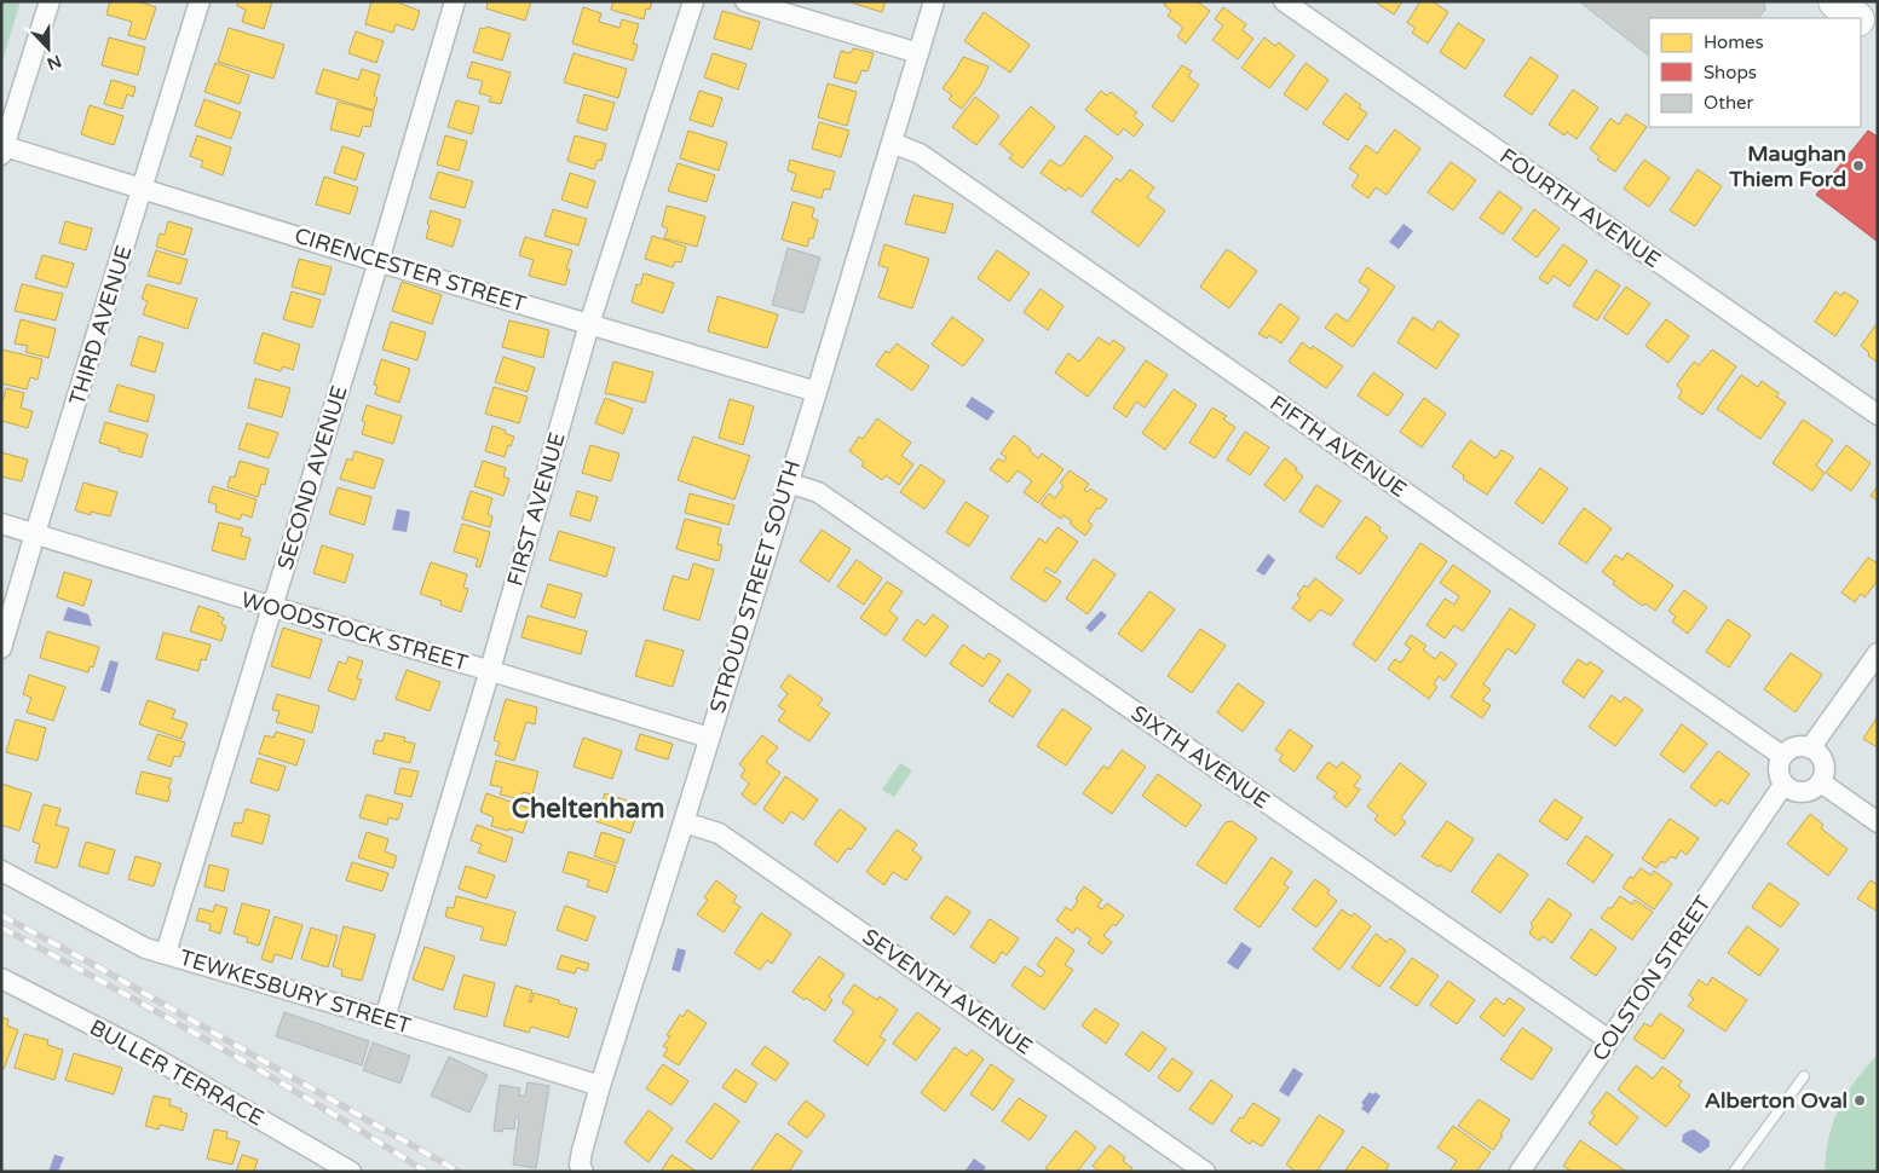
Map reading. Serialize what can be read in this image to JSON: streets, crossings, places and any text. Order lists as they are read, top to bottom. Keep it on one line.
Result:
{"streets":{"street":["FOURTH AVENUE","CIRENCESTER STREET","THIRD AVENUE","FIFTH AVENUE","SECOND AVENUE","FIRST AVENUE","STROUD STREET SOUTH","WOODSTOCK STREET","SIXTH AVENUE","COLSTON STREET","TEWKESBURY STREET","SEVENTH AVENUE","BULLER TERRACE"]},"crossings":[["CIRENCESTER STREET","THIRD AVENUE"],["CIRENCESTER STREET","SECOND AVENUE"],["CIRENCESTER STREET","FIRST AVENUE"],["CIRENCESTER STREET","STROUD STREET SOUTH"],["THIRD AVENUE","WOODSTOCK STREET"],["FIFTH AVENUE","STROUD STREET SOUTH"],["FIFTH AVENUE","COLSTON STREET"],["SECOND AVENUE","WOODSTOCK STREET"],["SECOND AVENUE","TEWKESBURY STREET"],["FIRST AVENUE","WOODSTOCK STREET"],["FIRST AVENUE","TEWKESBURY STREET"],["STROUD STREET SOUTH","WOODSTOCK STREET"],["STROUD STREET SOUTH","SIXTH AVENUE"],["STROUD STREET SOUTH","TEWKESBURY STREET"],["STROUD STREET SOUTH","SEVENTH AVENUE"],["SIXTH AVENUE","COLSTON STREET"]],"districts":["Cheltenham"],"places":["Maughan Thiem Ford","Alberton Oval"],"legend":["Homes","Shops","Other"],"north":"bottom"}
